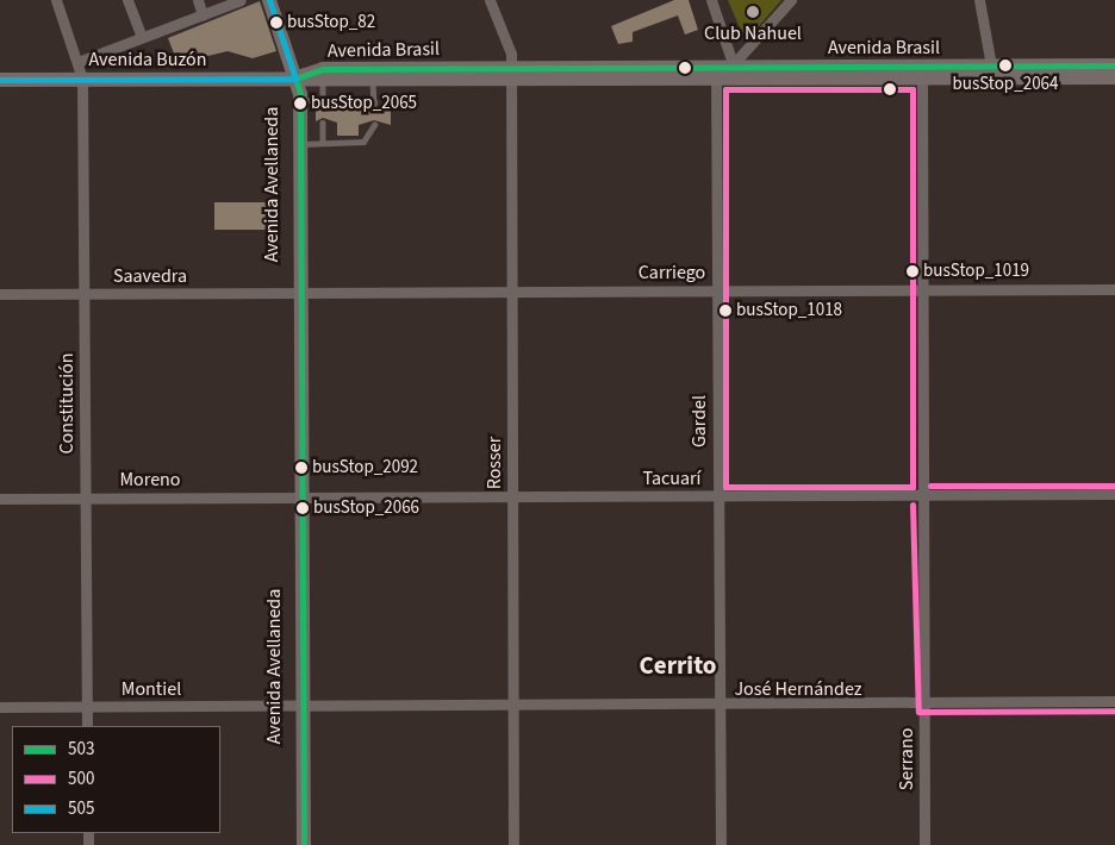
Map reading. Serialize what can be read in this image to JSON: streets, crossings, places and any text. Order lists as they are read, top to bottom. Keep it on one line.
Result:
{"streets":{"main road":["Avenida Brasil","Avenida Buzón","Avenida Avellaneda"],"street":["Carriego","Saavedra","Constitución","Gardel","Rosser","Tacuarí","Moreno","Montiel","José Hernández","Serrano"]},"crossings":[["Avenida Brasil","Avenida Buzón"],["Avenida Brasil","Avenida Avellaneda"],["Avenida Brasil","Gardel"],["Avenida Brasil","Rosser"],["Avenida Brasil","Serrano"],["Avenida Buzón","Avenida Avellaneda"],["Avenida Buzón","Constitución"],["Avenida Avellaneda","Carriego"],["Avenida Avellaneda","Saavedra"],["Avenida Avellaneda","Tacuarí"],["Avenida Avellaneda","Moreno"],["Avenida Avellaneda","Montiel"],["Avenida Avellaneda","José Hernández"],["Carriego","Saavedra"],["Carriego","Gardel"],["Carriego","Rosser"],["Carriego","Serrano"],["Saavedra","Constitución"],["Constitución","Moreno"],["Constitución","Montiel"],["Gardel","Tacuarí"],["Gardel","José Hernández"],["Rosser","Tacuarí"],["Rosser","José Hernández"],["Tacuarí","Moreno"],["Tacuarí","Serrano"],["Montiel","José Hernández"],["José Hernández","Serrano"]],"districts":["Cerrito"],"places":["Club Nahuel","busStop_82","busStop_2064","busStop_2065","busStop_1019","busStop_1018","busStop_2092","busStop_2066"],"lines":["transit line 505","transit line 503","transit line 500"],"legend":["503","500","505"]}
